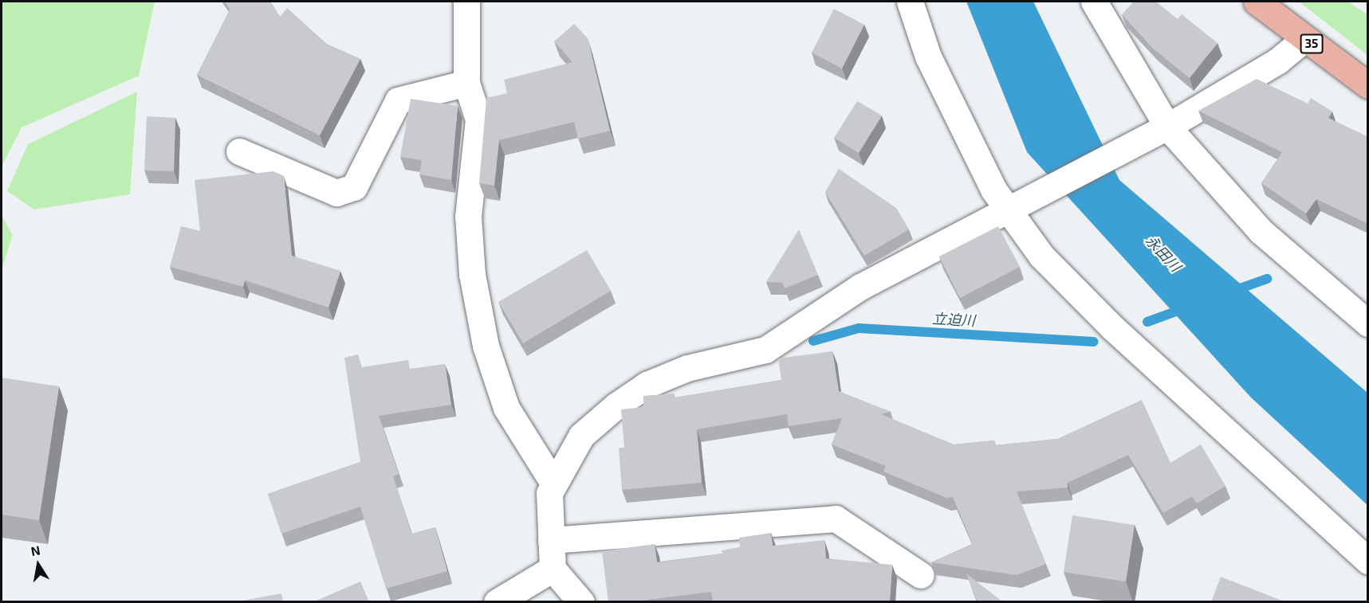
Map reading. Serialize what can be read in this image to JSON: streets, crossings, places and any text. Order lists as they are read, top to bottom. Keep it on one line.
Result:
{"streets":{"main road":["35"]},"water":["永田川","立迫川"],"north":"top"}
